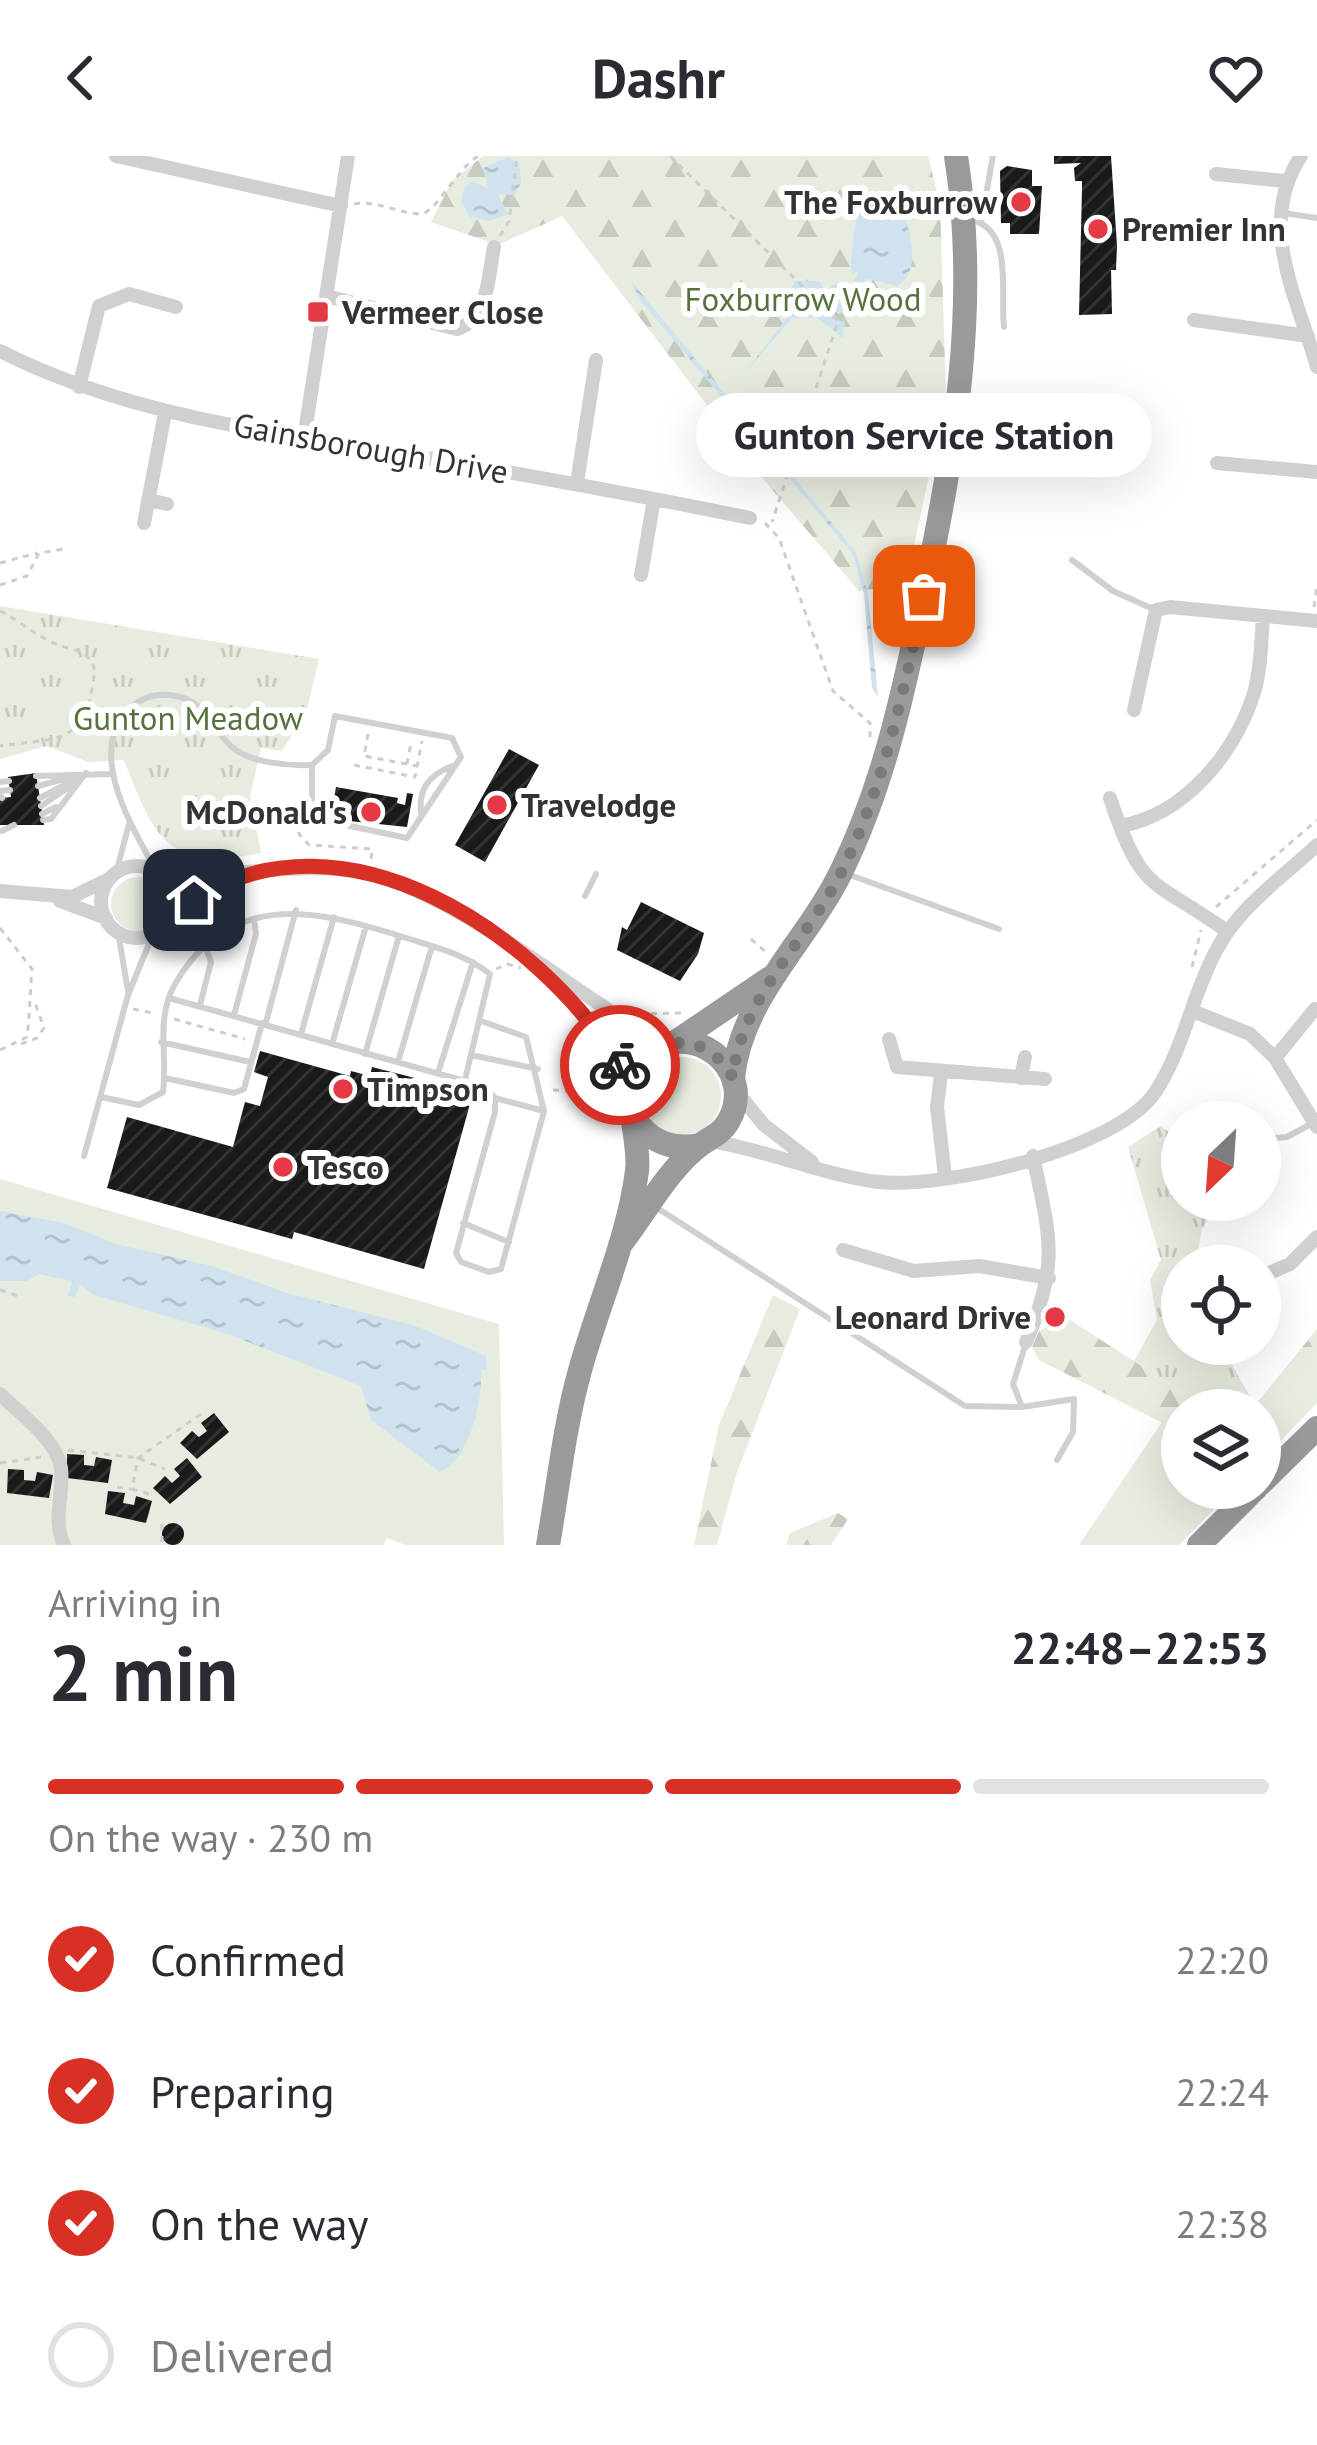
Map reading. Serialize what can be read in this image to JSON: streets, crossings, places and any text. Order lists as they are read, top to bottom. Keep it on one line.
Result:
{"streets":{"street":["Gainsborough Drive"]},"parks":["Foxburrow Wood","Gunton Meadow"],"places":{"other":["The Foxburrow","Premier Inn","Gunton Service Station","Travelodge","McDonald's","Timpson","Tesco","Leonard Drive"],"transit":["Vermeer Close"]},"north":"bottom left","page":{"header":"Dashr","bubble":"Gunton Service Station","heading":["2 min","Arriving in","22:48–22:53"],"bar":"On the way · 230 m","list":[["Confirmed","22:20"],["Preparing","22:24"],["On the way","22:38"],"Delivered"]}}
